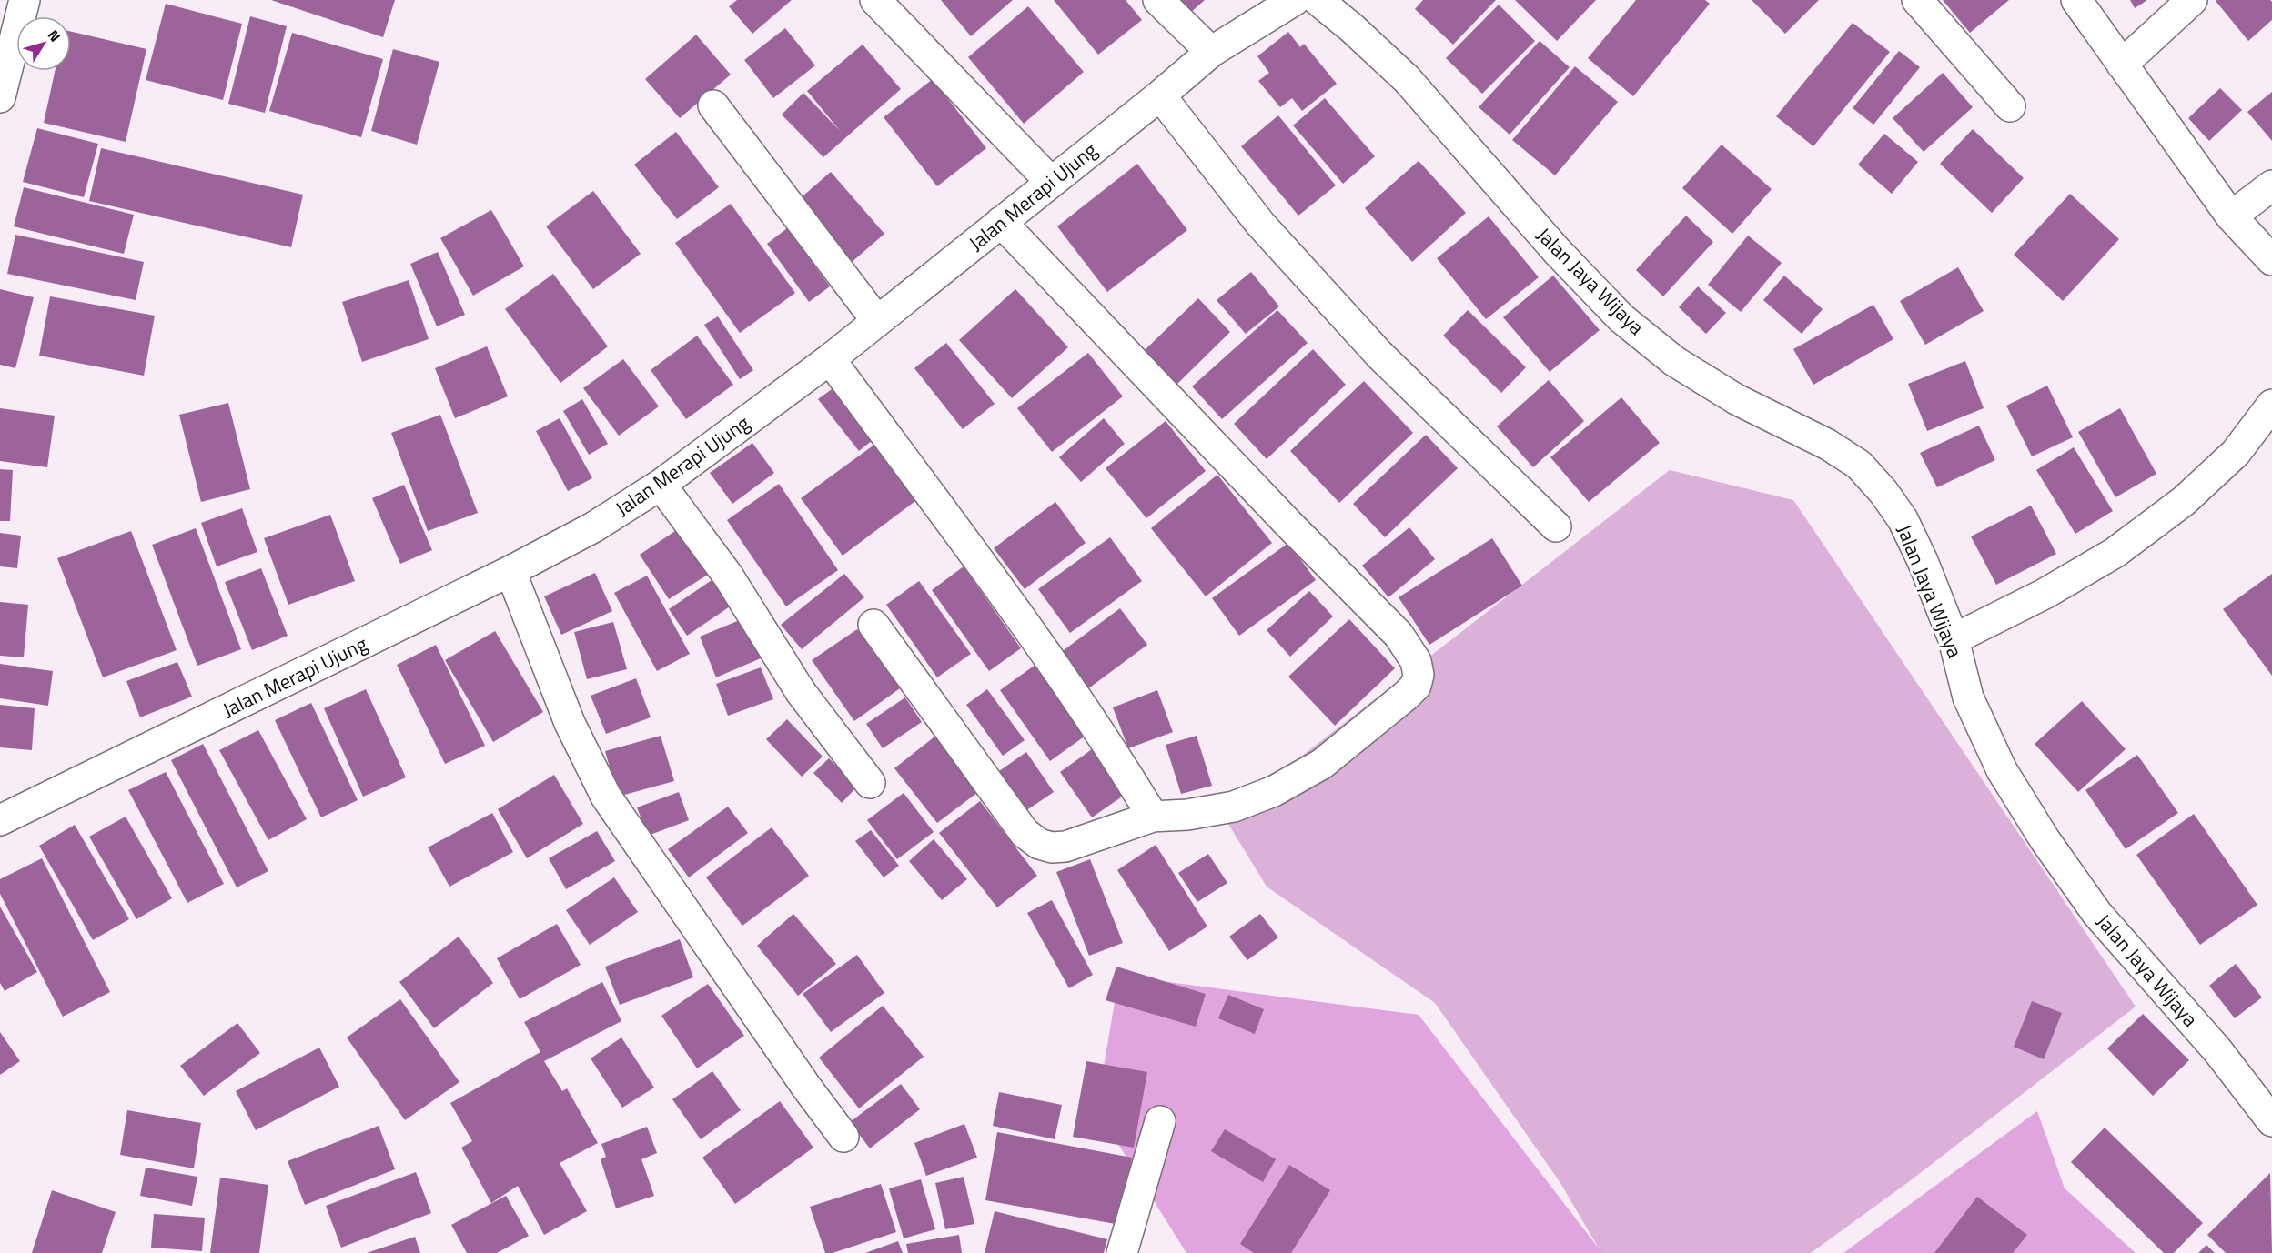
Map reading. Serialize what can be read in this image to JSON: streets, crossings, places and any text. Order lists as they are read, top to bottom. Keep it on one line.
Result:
{"streets":{"street":["Jalan Merapi Ujung","Jalan Jaya Wijaya"]},"north":"top right"}
